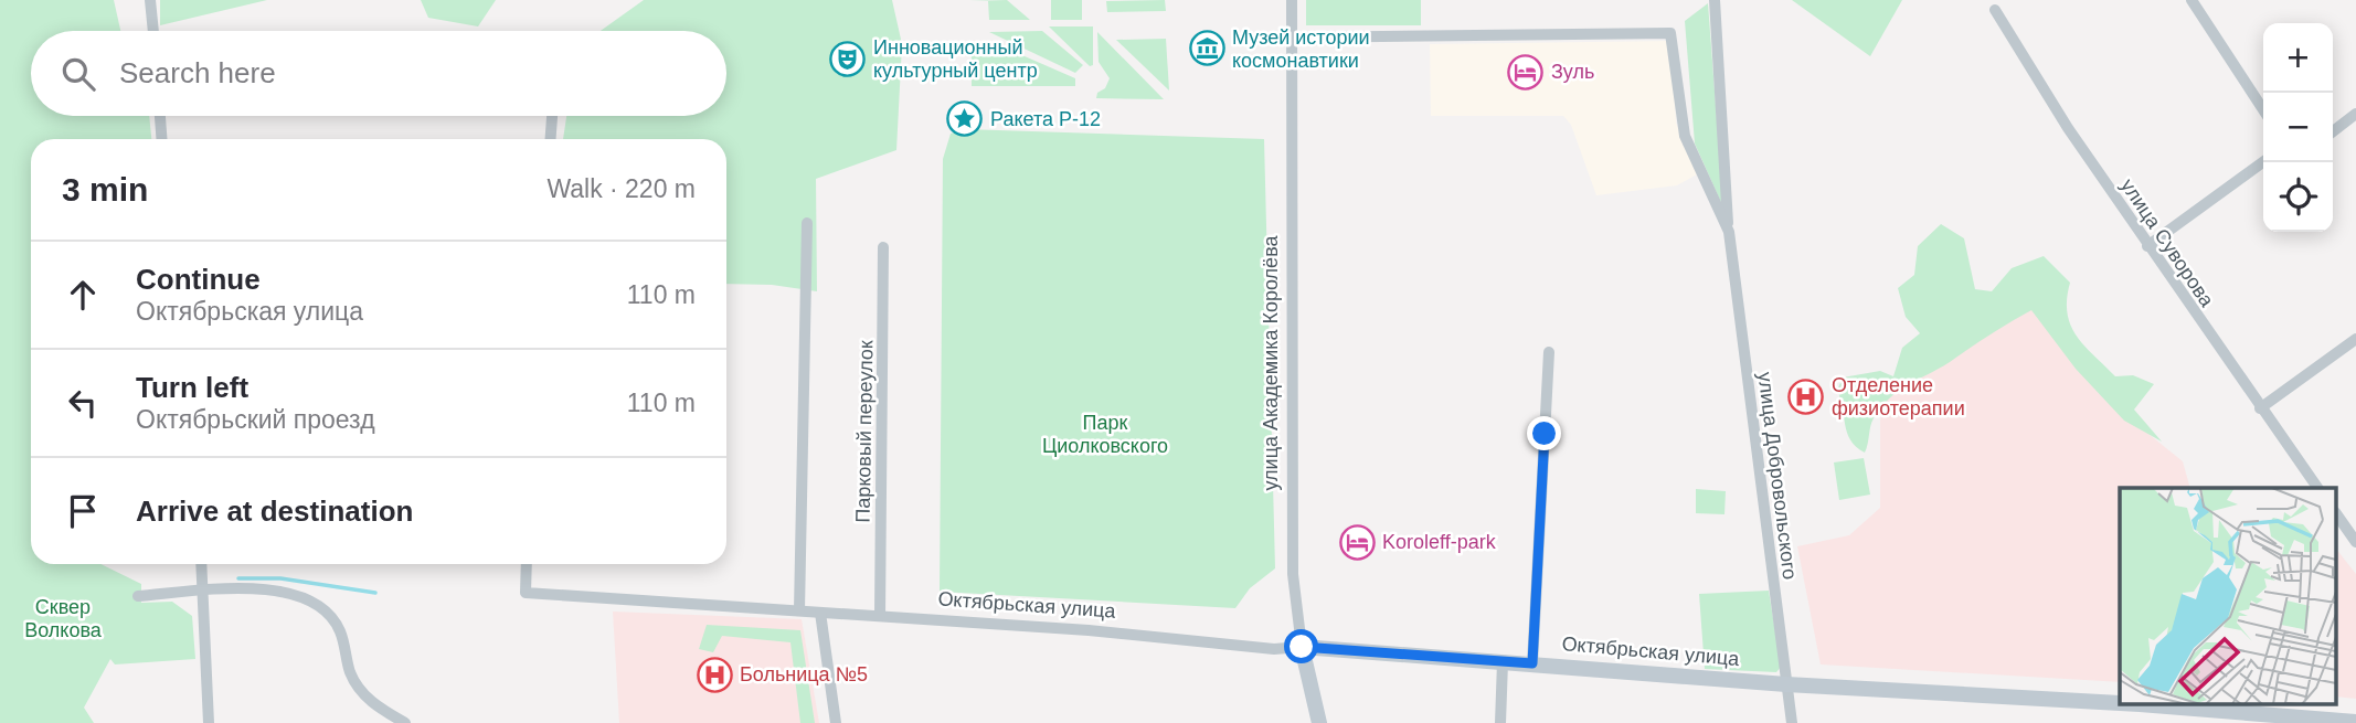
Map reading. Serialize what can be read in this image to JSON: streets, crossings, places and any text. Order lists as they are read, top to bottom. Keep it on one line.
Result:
{"streets":{"street":["улица Суворова","улица Академика Королёва","Парковый переулок","улица Добровольского","Октябрьская улица"]},"crossings":[["улица Академика Королёва","улица Добровольского"],["улица Академика Королёва","Октябрьская улица"],["Парковый переулок","Октябрьская улица"],["улица Добровольского","Октябрьская улица"]],"parks":["Парк Циолковского","Сквер Волкова"],"places":{"museum":["Музей истории космонавтики"],"theatre":["Инновационный культурный центр"],"hotel":["Зуль","Koroleff-park"],"place":["Ракета Р-12"],"hospital":["Отделение физиотерапии","Больница №5"]},"page":{"map_buttons":["+","−"],"search":"Search here","heading":["3 min","Walk · 220 m"],"list":[["Continue","Октябрьская улица","110 m"],["Turn left","Октябрьский проезд","110 m"],"Arrive at destination"]}}
